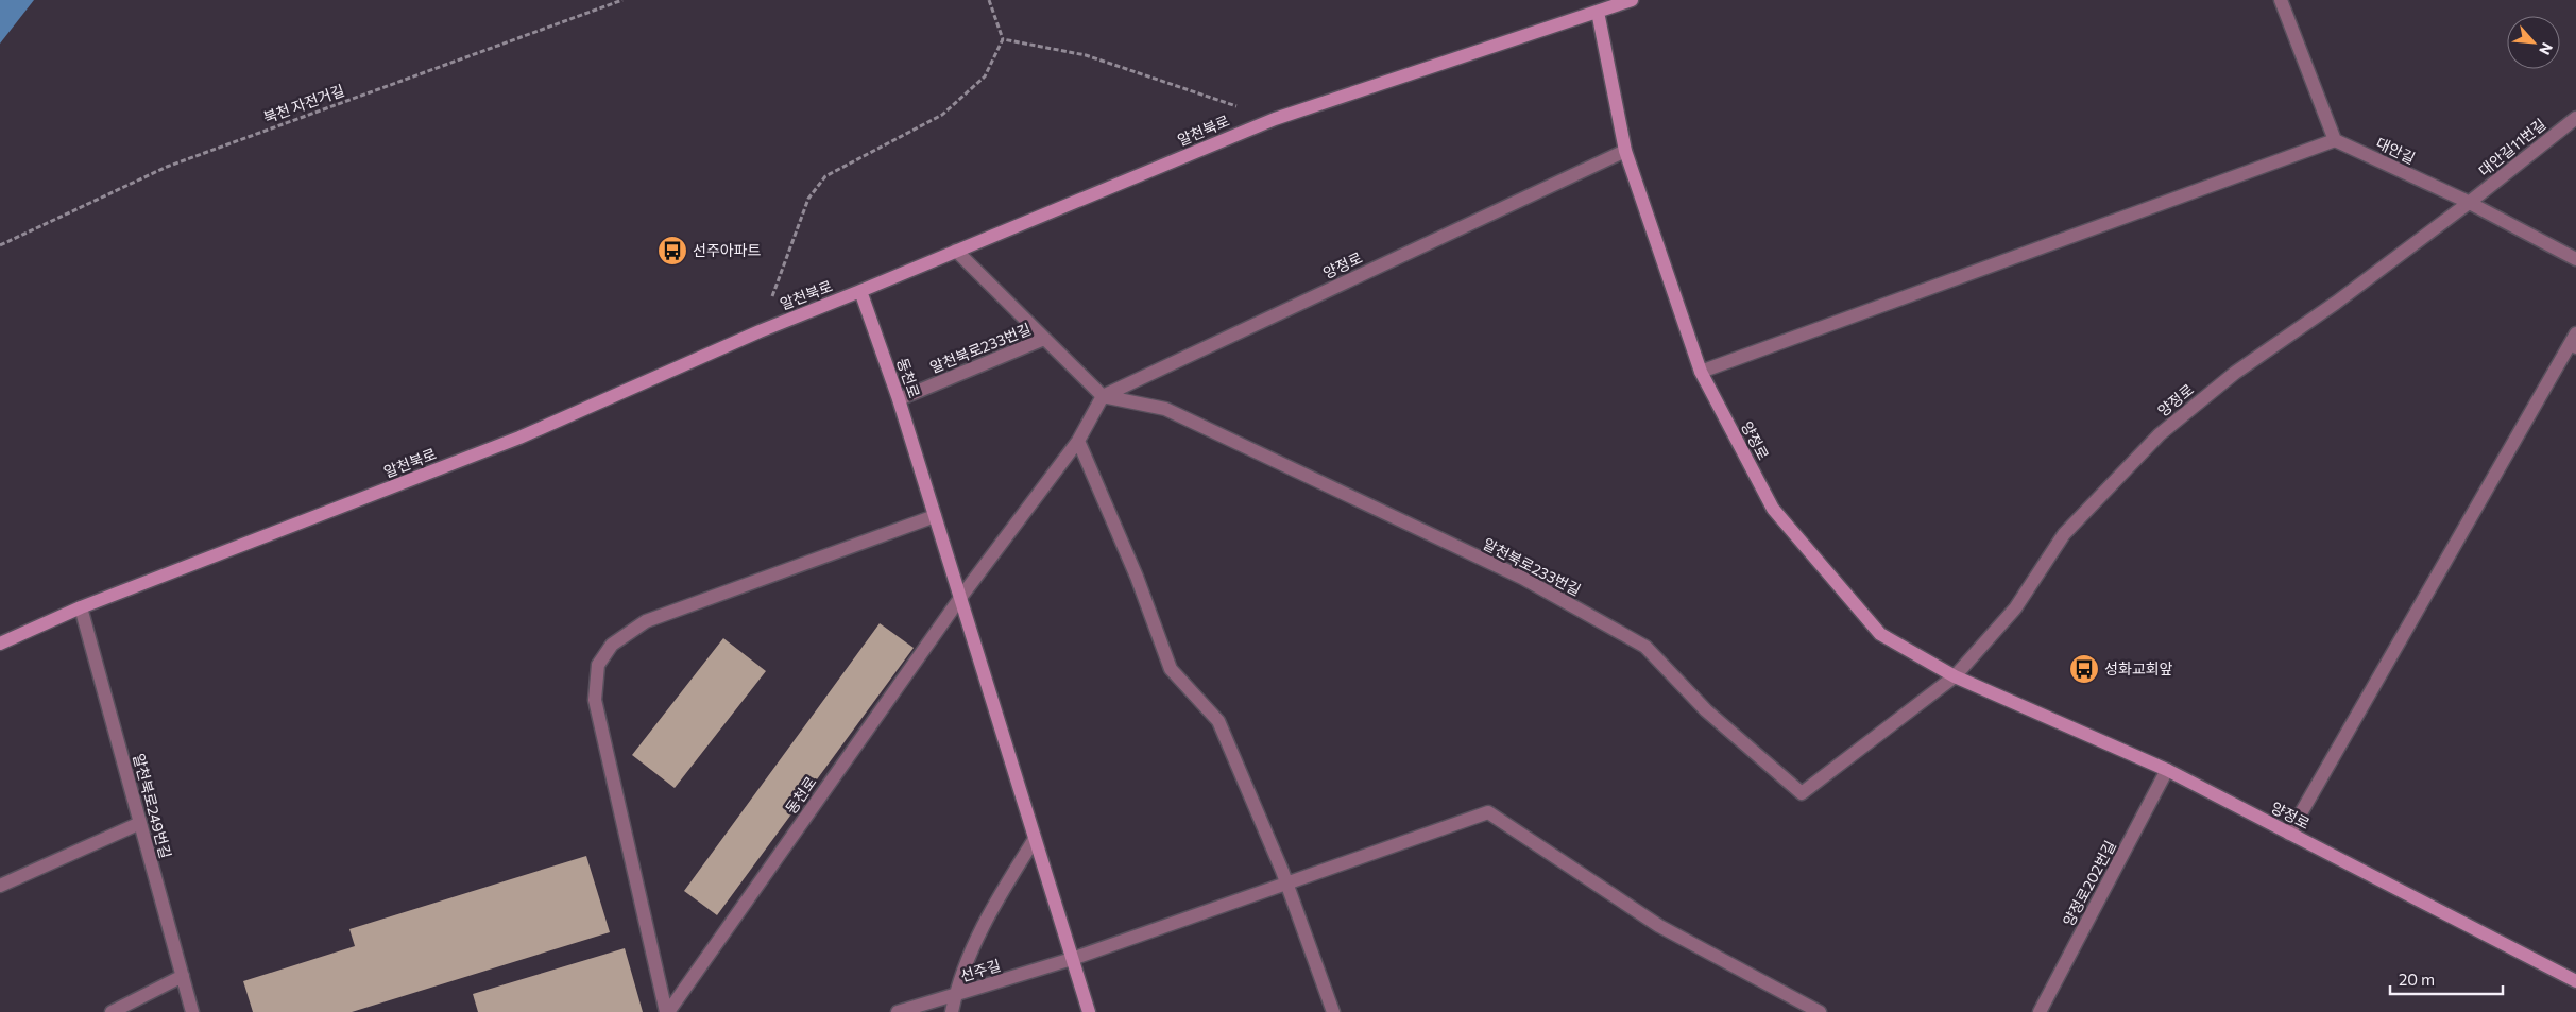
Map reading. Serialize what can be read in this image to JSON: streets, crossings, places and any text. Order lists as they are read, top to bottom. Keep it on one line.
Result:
{"streets":{"street":["알천북로","대안길11번길","대안길","양정로","알천북로233번길","동천로","알천북로249번길","양정로202번길","선주길"],"path":["북천 자전거길"]},"crossings":[["알천북로","양정로"],["알천북로","알천북로233번길"],["알천북로","동천로"],["알천북로","알천북로249번길"],["대안길11번길","대안길"],["대안길11번길","양정로"],["대안길","양정로"],["양정로","알천북로233번길"],["양정로","동천로"],["양정로","양정로202번길"],["알천북로233번길","동천로"],["동천로","선주길"]],"places":{"bus stop":["선주아파트","성화교회앞"]},"scale_bar":"20 m","north":"bottom right"}
